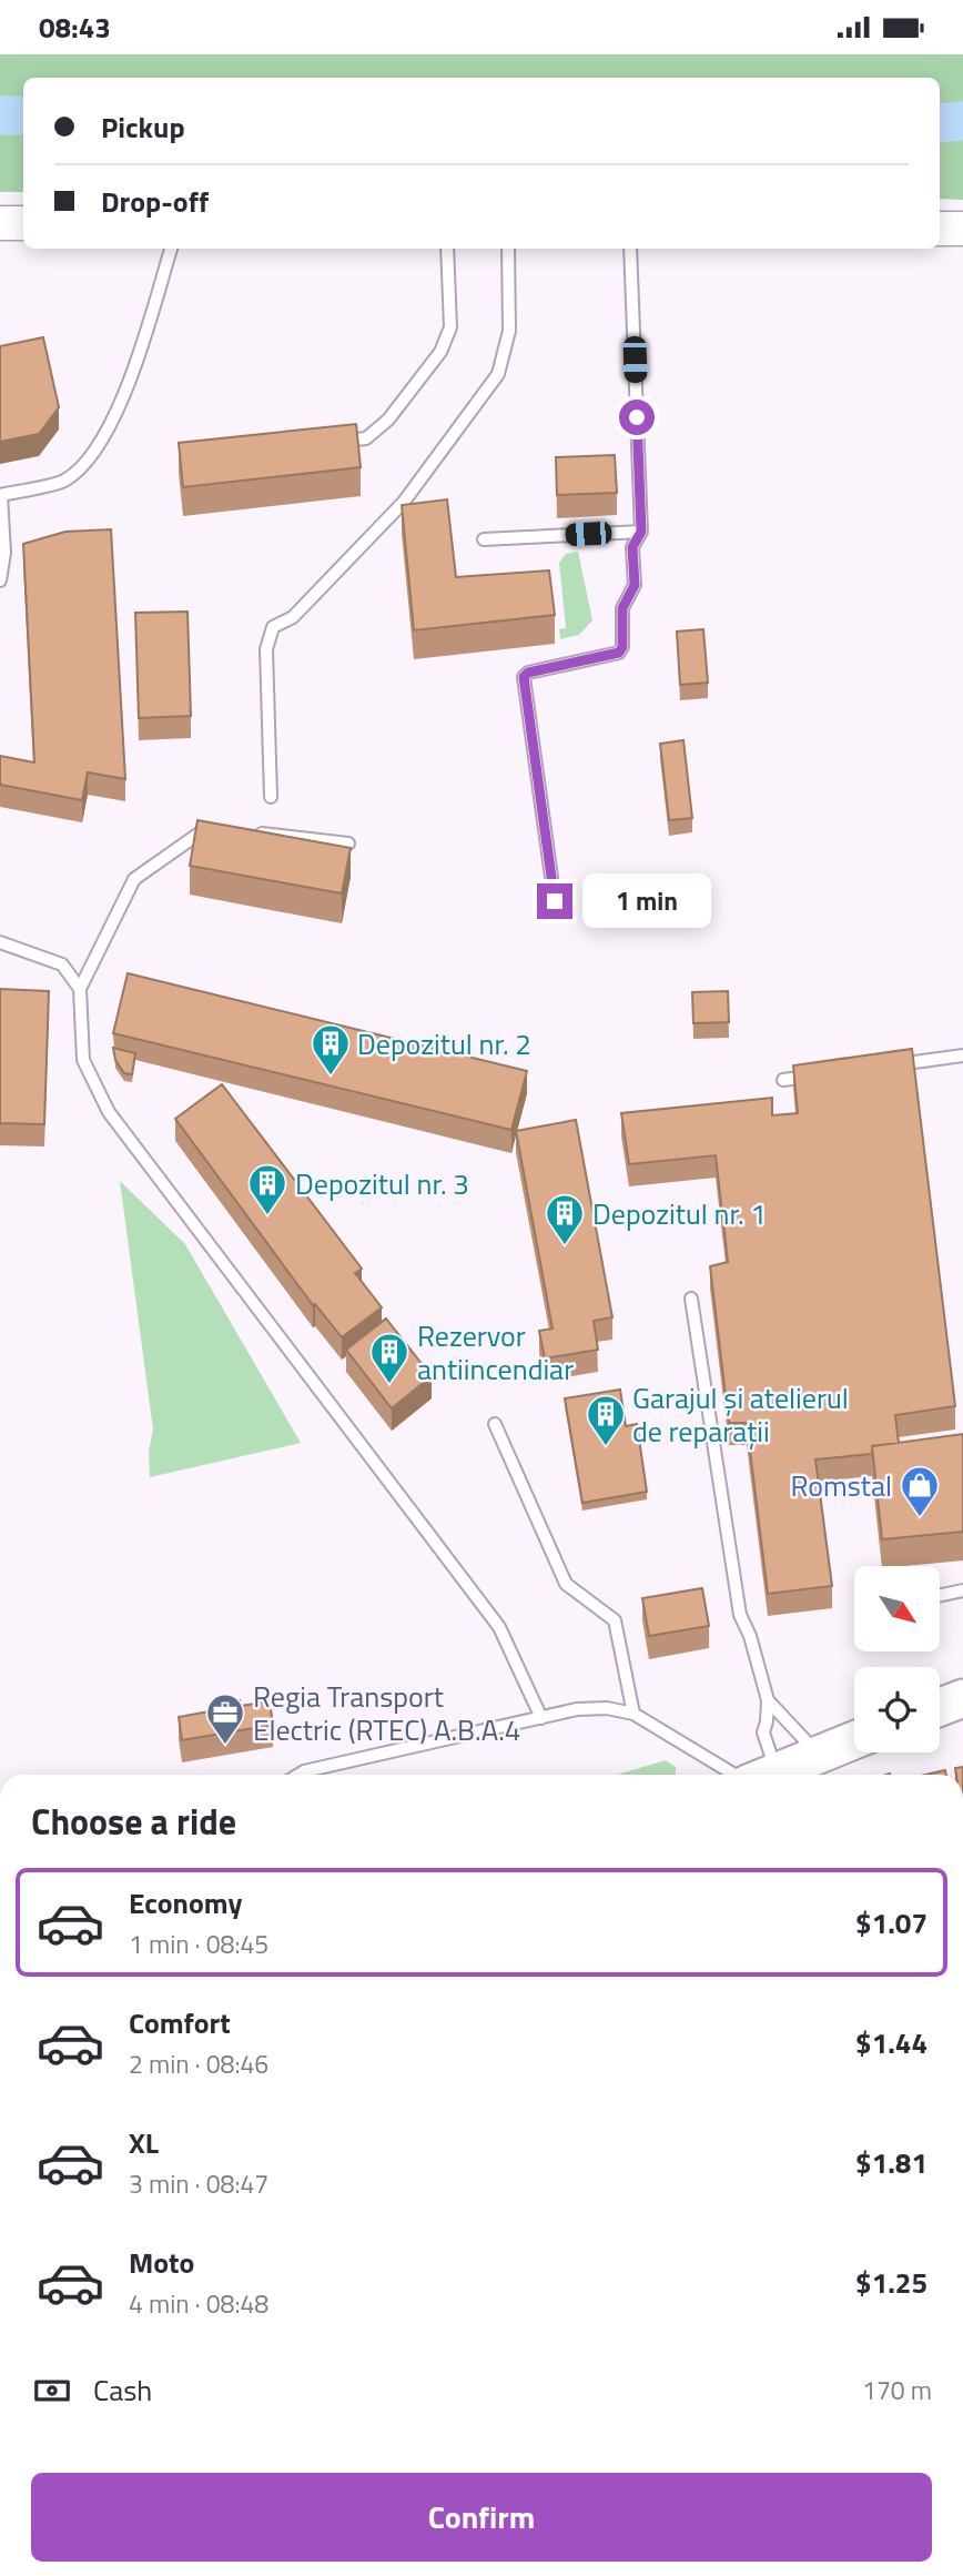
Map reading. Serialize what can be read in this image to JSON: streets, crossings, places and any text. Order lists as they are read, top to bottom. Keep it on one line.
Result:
{"places":{"building":["Depozitul nr. 2","Depozitul nr. 3","Depozitul nr. 1","Rezervor antiincendiar","Garajul și atelierul de reparații"],"shop":["Romstal"],"office":["Regia Transport Electric (RTEC) A.B.A.4"]},"north":"bottom right","page":{"status":"08:43","banner":["Pickup","Drop-off"],"bubble":"1 min","heading":"Choose a ride","list":[{"name":"Economy","note":"1 min · 08:45","value":"$1.07"},{"name":"Comfort","note":"2 min · 08:46","value":"$1.44"},{"name":"XL","note":"3 min · 08:47","value":"$1.81"},{"name":"Moto","note":"4 min · 08:48","value":"$1.25"}],"pay":["Cash","170 m"],"buttons":"Confirm"}}
